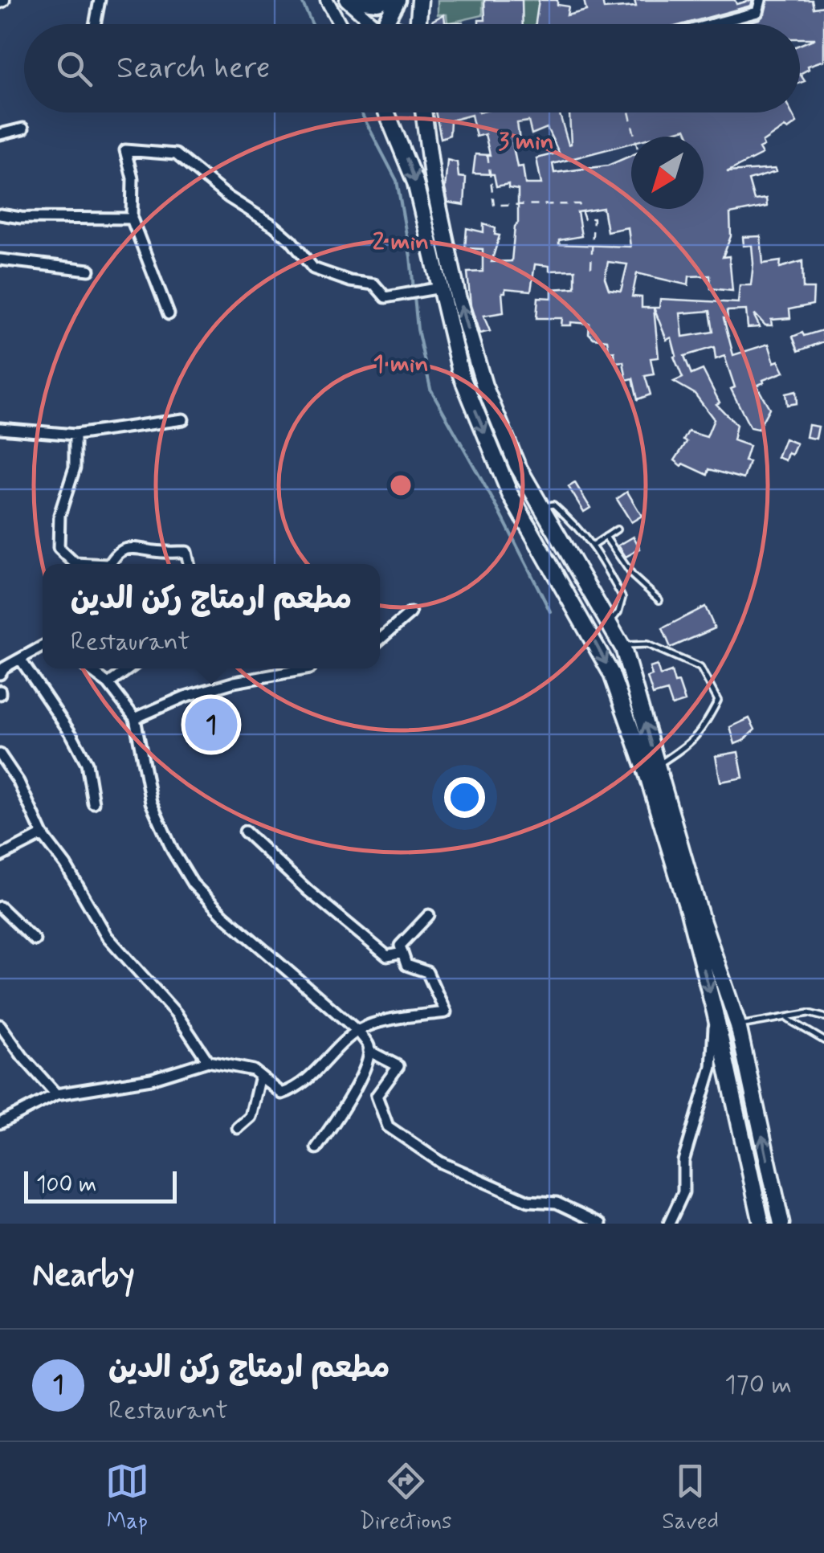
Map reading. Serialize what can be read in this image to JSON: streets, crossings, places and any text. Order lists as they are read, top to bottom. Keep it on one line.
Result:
{"scale_bar":"100 m","north":"bottom left","page":{"search":"Search here","popup":["مطعم ارمتاج ركن الدين","Restaurant"],"pins":"1","scale":"100 m","heading":"Nearby","list":[{"mark":"1","name":"مطعم ارمتاج ركن الدين","note":"Restaurant","value":"170 m"}],"nav":["Map","Directions","Saved"]},"rings":["3 min","2 min","1 min"]}
